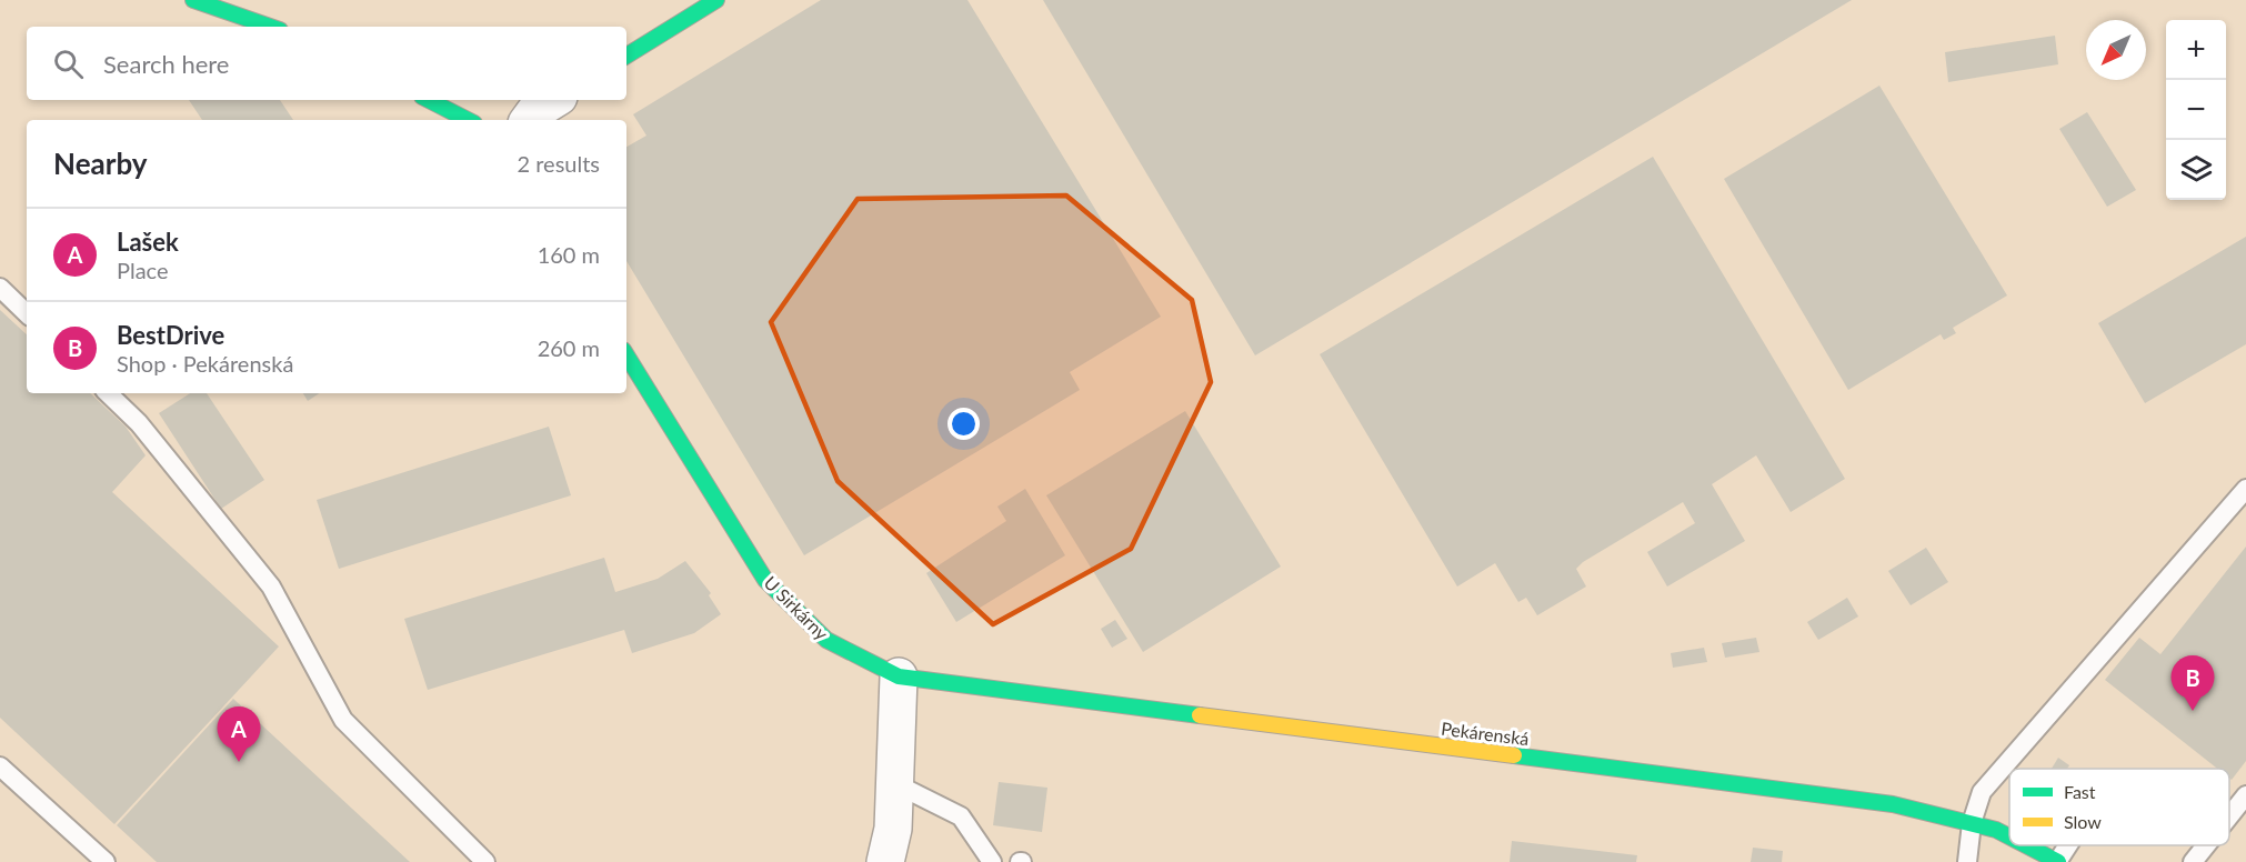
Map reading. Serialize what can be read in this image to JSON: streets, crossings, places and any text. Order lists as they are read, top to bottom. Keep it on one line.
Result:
{"streets":{"street":["U Sirkárny","Pekárenská"]},"crossings":[["U Sirkárny","Pekárenská"]],"legend":["Fast","Slow"],"north":"bottom left","page":{"map_buttons":["+","−"],"search":"Search here","heading":["Nearby","2 results"],"list":[{"mark":"A","name":"Lašek","note":"Place","value":"160 m"},{"mark":"B","name":"BestDrive","note":"Shop · Pekárenská","value":"260 m"}],"pins":["B","A"]}}
